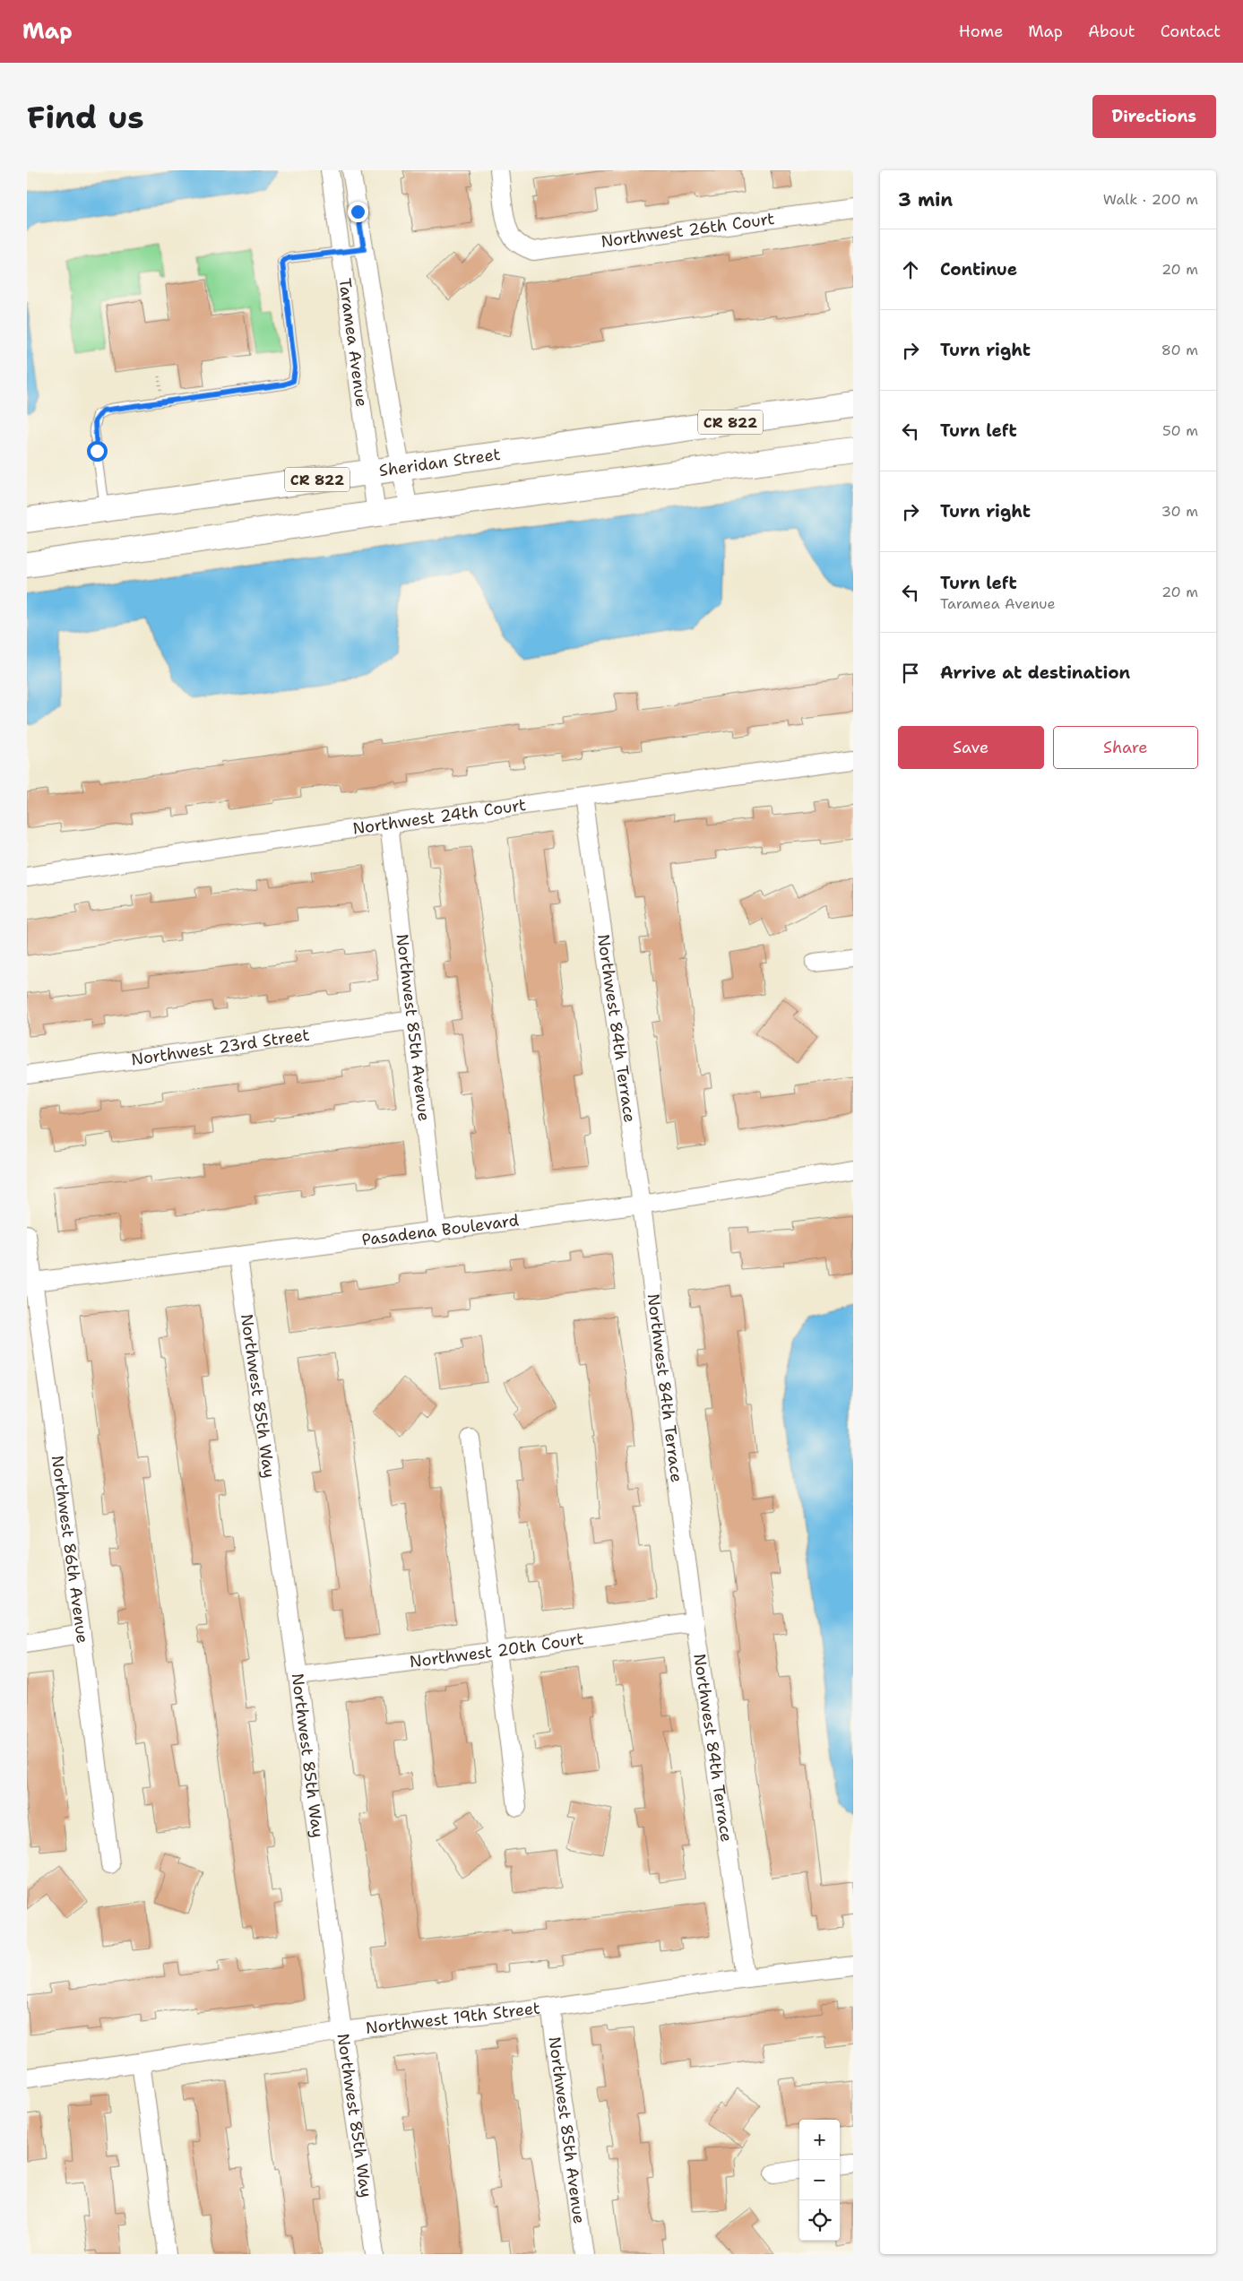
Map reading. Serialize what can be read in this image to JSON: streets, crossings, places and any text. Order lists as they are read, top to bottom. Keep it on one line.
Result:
{"streets":{"main road":["CR 822","Sheridan Street"],"street":["Northwest 26th Court","Taramea Avenue","Northwest 24th Court","Northwest 85th Avenue","Northwest 84th Terrace","Northwest 23rd Street","Pasadena Boulevard","Northwest 85th Way","Northwest 86th Avenue","Northwest 20th Court","Northwest 19th Street"]},"crossings":[["Taramea Avenue","Sheridan Street"],["Northwest 24th Court","Northwest 85th Avenue"],["Northwest 24th Court","Northwest 84th Terrace"],["Northwest 85th Avenue","Northwest 23rd Street"],["Northwest 85th Avenue","Pasadena Boulevard"],["Northwest 85th Avenue","Northwest 19th Street"],["Northwest 84th Terrace","Pasadena Boulevard"],["Northwest 84th Terrace","Northwest 20th Court"],["Northwest 84th Terrace","Northwest 19th Street"],["Pasadena Boulevard","Northwest 85th Way"],["Pasadena Boulevard","Northwest 86th Avenue"],["Northwest 85th Way","Northwest 20th Court"],["Northwest 85th Way","Northwest 19th Street"]],"page":{"header":"Map","nav":["Home","Map","About","Contact"],"buttons":["Directions",["Save","Share"]],"title":"Find us","heading":["3 min","Walk · 200 m"],"list":[["Continue","20 m"],["Turn right","80 m"],["Turn left","50 m"],["Turn right","30 m"],["Turn left","Taramea Avenue","20 m"],"Arrive at destination"],"map_buttons":["+","−"]}}
